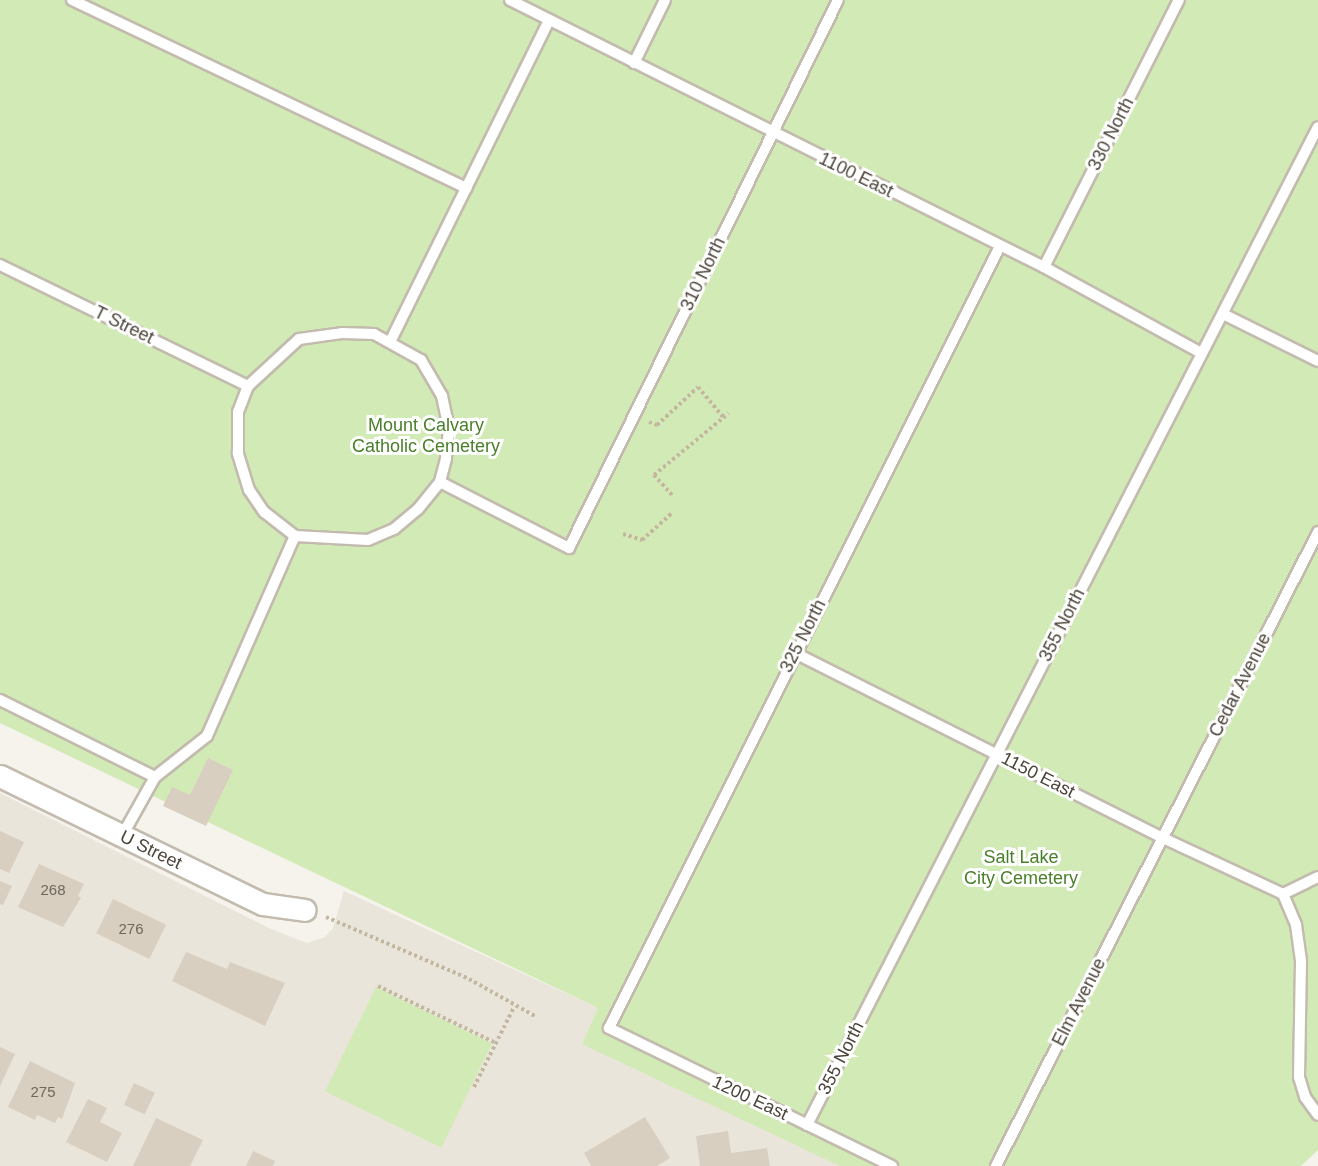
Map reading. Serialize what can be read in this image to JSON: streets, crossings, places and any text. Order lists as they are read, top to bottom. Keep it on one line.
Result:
{"streets":{"street":["U Street"],"lane":["330 North","1100 East","310 North","T Street","355 North","325 North","Cedar Avenue","1150 East","Elm Avenue","1200 East"]},"crossings":[["330 North","1100 East"],["1100 East","310 North"],["1100 East","355 North"],["1100 East","325 North"],["310 North","T Street"],["355 North","1150 East"],["355 North","1200 East"],["325 North","1150 East"],["325 North","1200 East"],["Cedar Avenue","1150 East"],["Cedar Avenue","Elm Avenue"],["1150 East","Elm Avenue"]],"parks":["Mount Calvary Catholic Cemetery","Salt Lake City Cemetery"],"house_numbers":["268","276","275"]}
